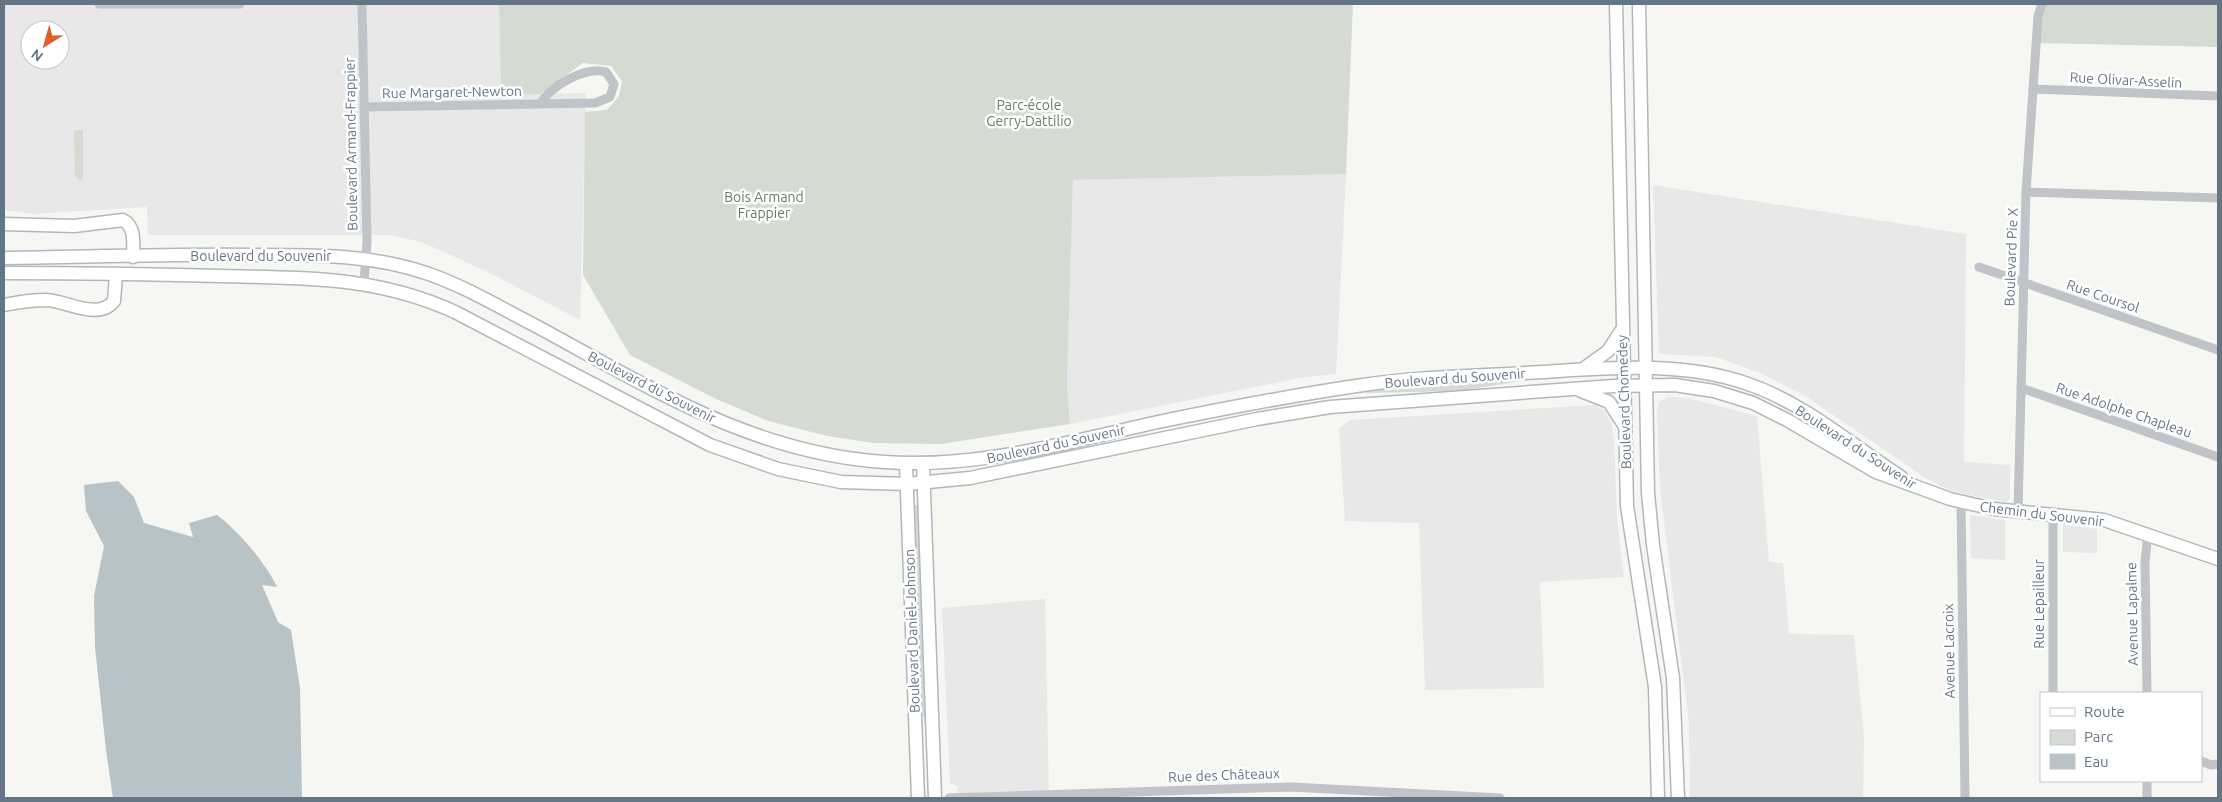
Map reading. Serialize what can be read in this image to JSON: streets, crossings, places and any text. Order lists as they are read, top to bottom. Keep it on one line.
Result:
{"streets":{"street":["Rue Olivar-Asselin","Rue Margaret-Newton","Boulevard Armand-Frappier","Boulevard du Souvenir","Boulevard Pie X","Rue Coursol","Boulevard Chomedey","Rue Adolphe Chapleau","Chemin du Souvenir","Rue Lepailleur","Avenue Lapalme","Boulevard Daniel-Johnson","Avenue Lacroix","Rue des Châteaux"]},"crossings":[["Rue Olivar-Asselin","Boulevard Pie X"],["Rue Margaret-Newton","Boulevard Armand-Frappier"],["Boulevard Armand-Frappier","Boulevard du Souvenir"],["Boulevard du Souvenir","Boulevard Chomedey"],["Boulevard du Souvenir","Chemin du Souvenir"],["Boulevard du Souvenir","Boulevard Daniel-Johnson"],["Boulevard Pie X","Rue Coursol"],["Boulevard Pie X","Rue Adolphe Chapleau"],["Boulevard Pie X","Chemin du Souvenir"],["Chemin du Souvenir","Rue Lepailleur"],["Chemin du Souvenir","Avenue Lapalme"],["Chemin du Souvenir","Avenue Lacroix"]],"parks":["Parc-école Gerry-Dattilio","Bois Armand Frappier"],"legend":["Route","Parc","Eau"],"north":"bottom left"}
